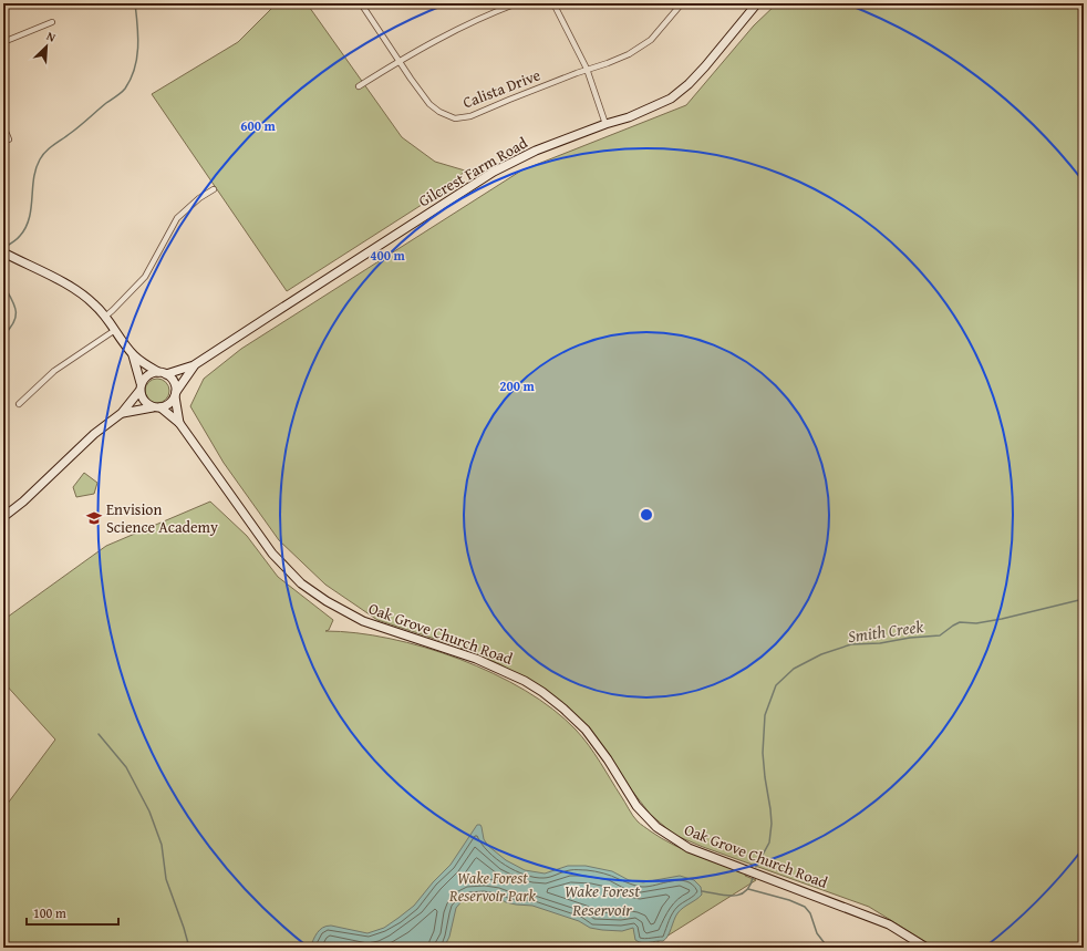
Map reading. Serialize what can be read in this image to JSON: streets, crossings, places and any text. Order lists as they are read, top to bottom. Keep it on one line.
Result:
{"streets":{"main road":["Gilcrest Farm Road","Oak Grove Church Road"],"street":["Calista Drive"]},"crossings":[["Gilcrest Farm Road","Oak Grove Church Road"]],"water":["Smith Creek","Wake Forest Reservoir"],"parks":["Wake Forest Reservoir Park"],"places":{"school or university":["Envision Science Academy"]},"scale_bar":"100 m","north":"top right","rings":["600 m","400 m","200 m"]}
